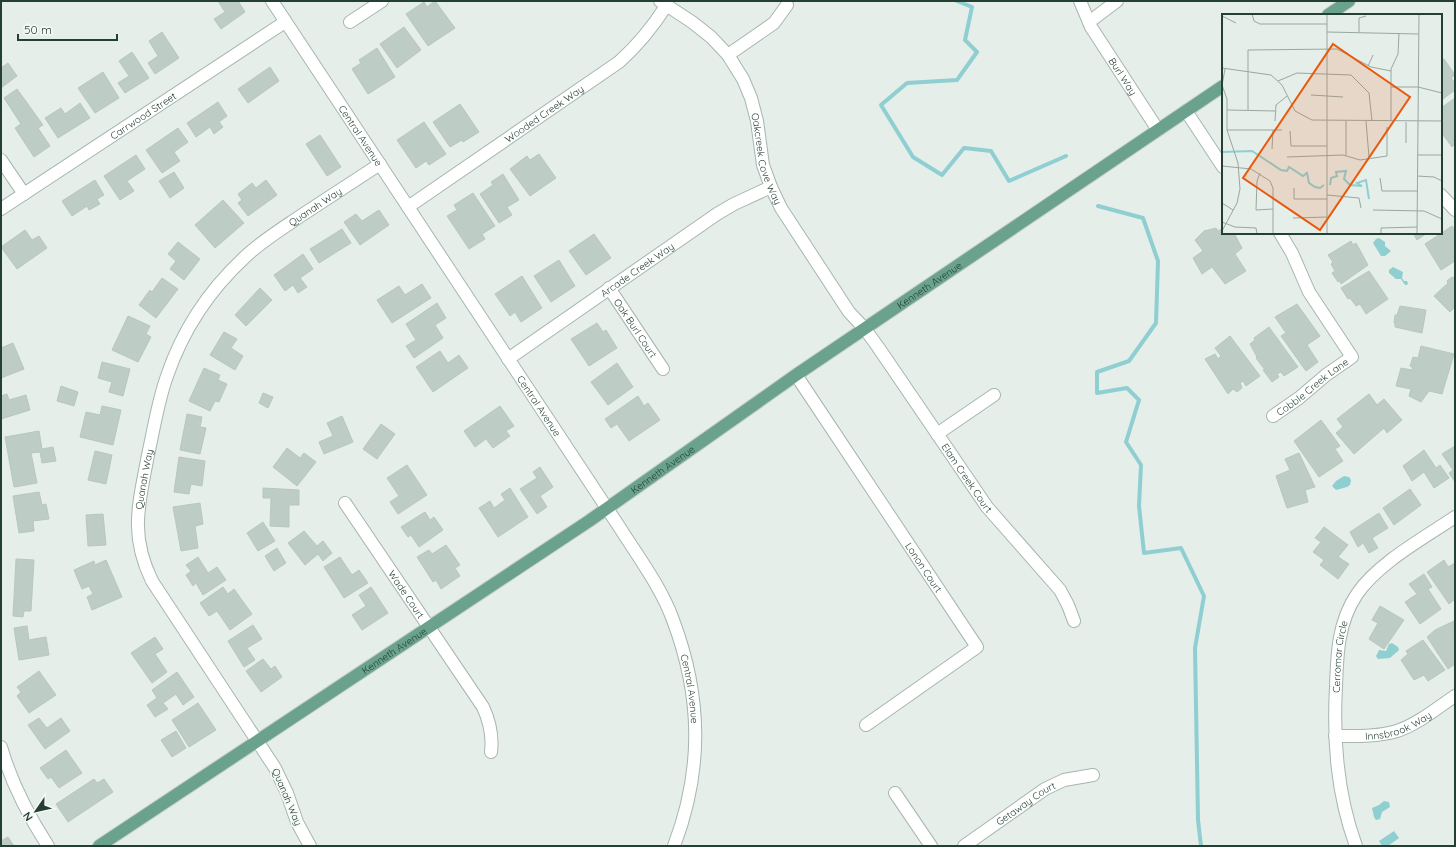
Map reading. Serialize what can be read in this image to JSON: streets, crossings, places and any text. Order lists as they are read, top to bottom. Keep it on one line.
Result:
{"streets":{"main road":["Kenneth Avenue"],"street":["Burl Way","Wooded Creek Way","Carrwood Street","Central Avenue","Oakcreek Cove Way","Quanah Way","Arcade Creek Way","Oak Burl Court","Cobble Creek Lane","Elam Creek Court","Lonon Court","Wade Court","Cerromar Circle","Innsbrook Way","Getaway Court"]},"crossings":[["Burl Way","Kenneth Avenue"],["Wooded Creek Way","Central Avenue"],["Wooded Creek Way","Oakcreek Cove Way"],["Carrwood Street","Central Avenue"],["Central Avenue","Quanah Way"],["Central Avenue","Arcade Creek Way"],["Central Avenue","Kenneth Avenue"],["Oakcreek Cove Way","Arcade Creek Way"],["Oakcreek Cove Way","Kenneth Avenue"],["Oakcreek Cove Way","Elam Creek Court"],["Quanah Way","Kenneth Avenue"],["Arcade Creek Way","Oak Burl Court"],["Kenneth Avenue","Elam Creek Court"],["Kenneth Avenue","Lonon Court"],["Kenneth Avenue","Wade Court"],["Cerromar Circle","Innsbrook Way"]],"scale_bar":"50 m","north":"bottom left"}
